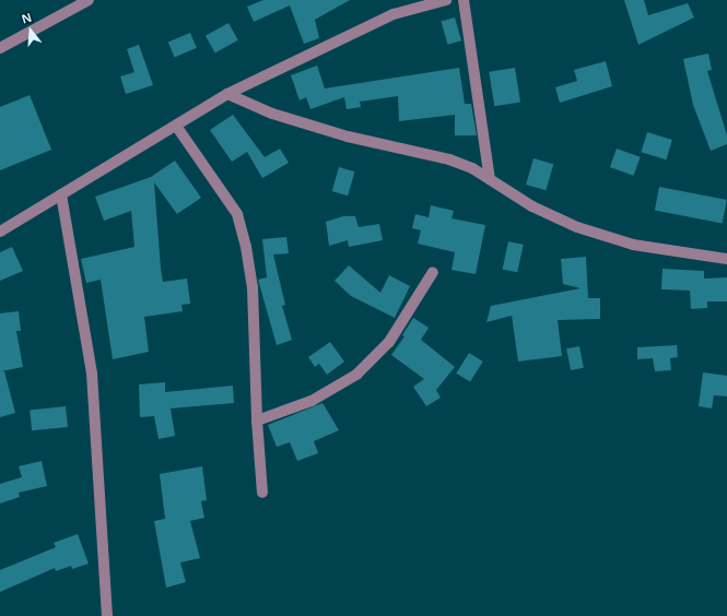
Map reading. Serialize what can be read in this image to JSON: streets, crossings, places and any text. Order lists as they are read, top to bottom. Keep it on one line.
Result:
{"north":"top"}
